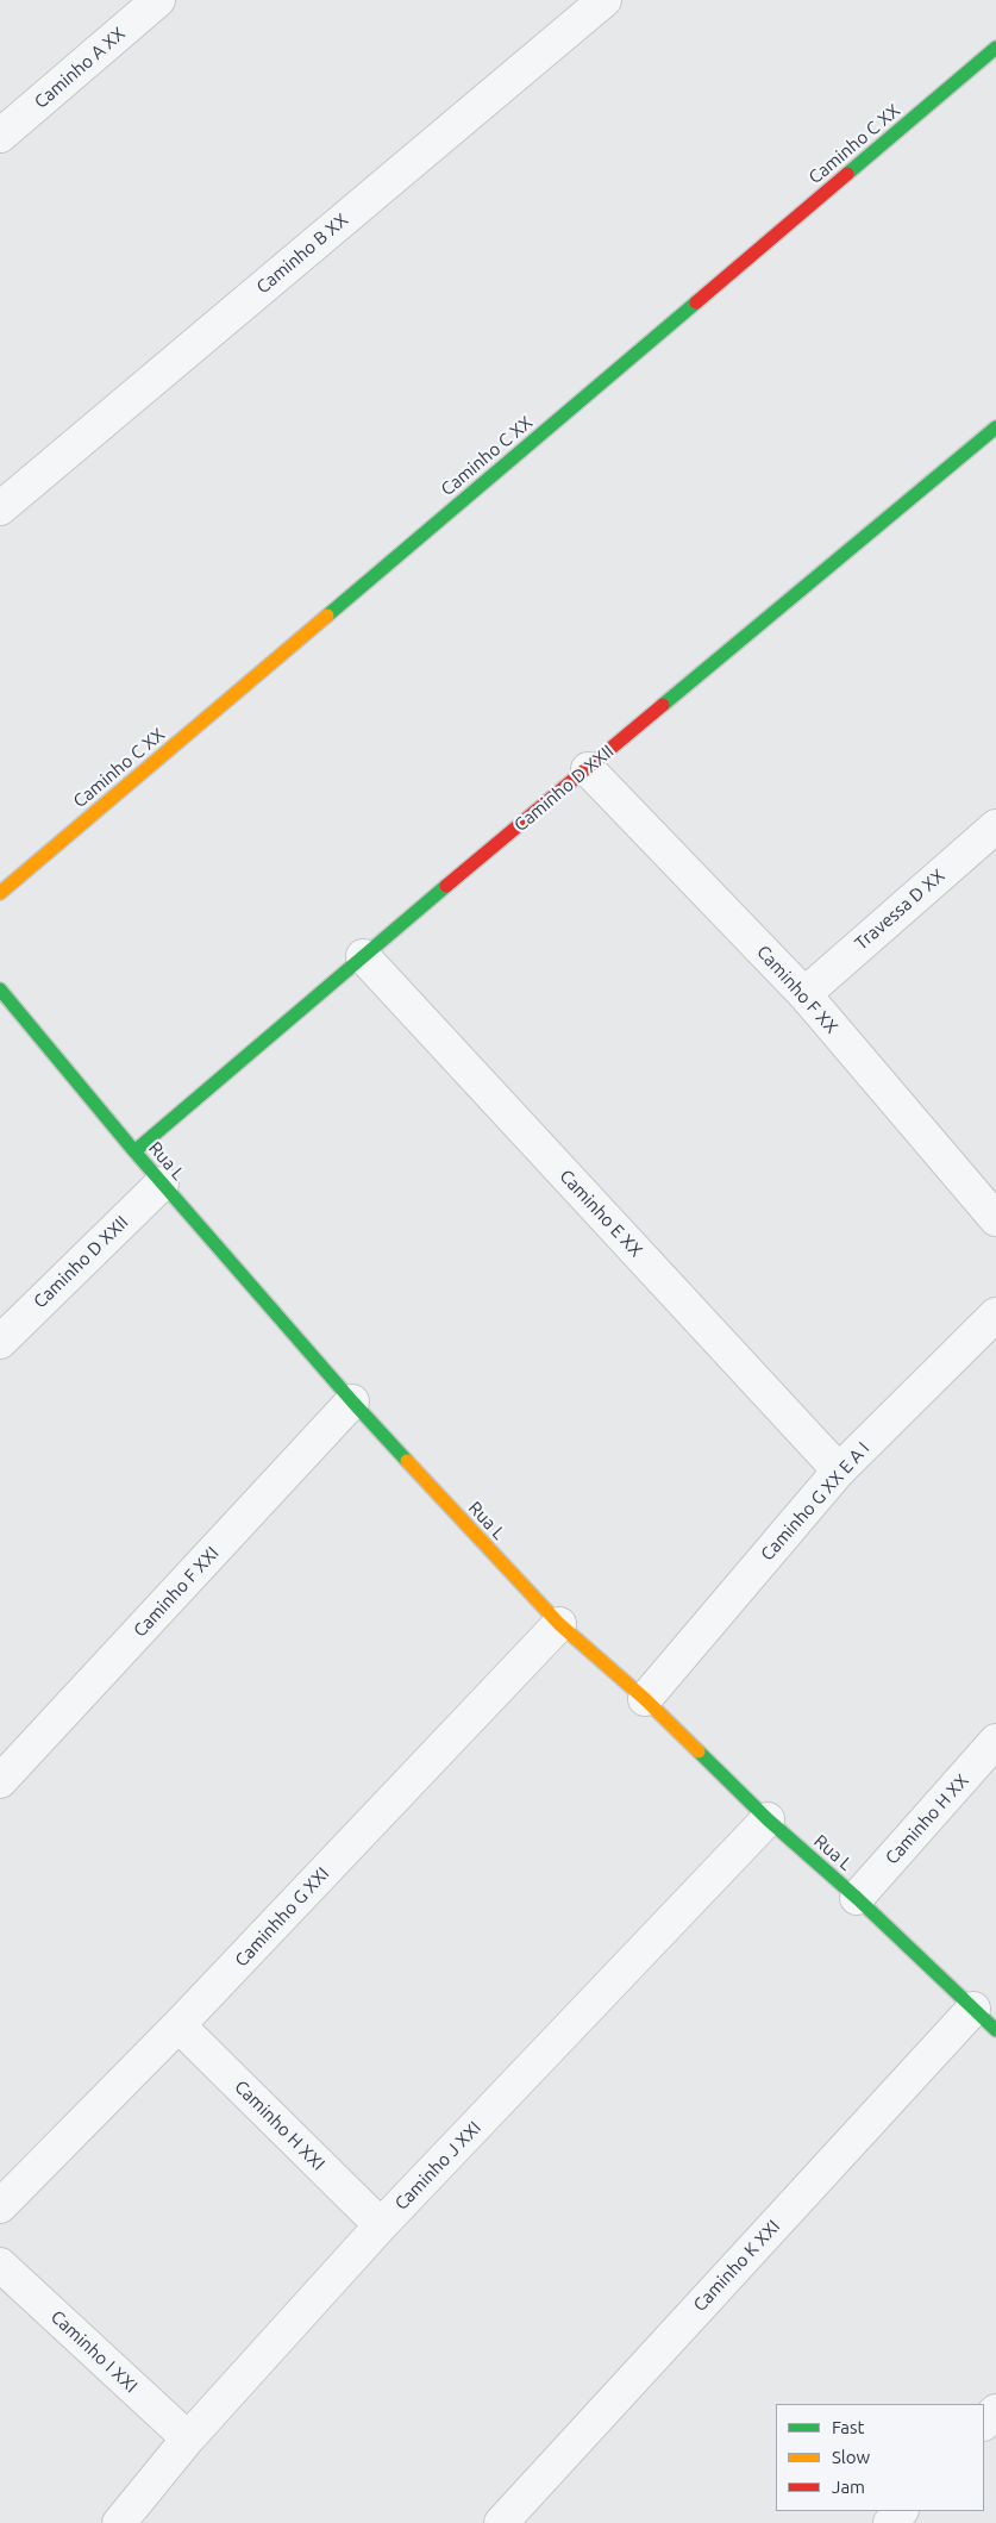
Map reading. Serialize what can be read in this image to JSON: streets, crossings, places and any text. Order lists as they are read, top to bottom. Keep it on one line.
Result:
{"streets":{"street":["Caminho A XX","Caminho C XX","Caminho B XX","Caminho D XXII","Travessa D XX","Caminho F XX","Rua L","Caminho E XX","Caminho G XX E A I","Caminho F XXI","Caminho H XX","Caminhho G XXI","Caminho H XXI","Caminho J XXI","Caminho K XXI","Caminho I XXI"]},"crossings":[["Caminho D XXII","Caminho F XX"],["Caminho D XXII","Rua L"],["Caminho D XXII","Caminho E XX"],["Travessa D XX","Caminho F XX"],["Rua L","Caminho G XX E A I"],["Rua L","Caminho F XXI"],["Rua L","Caminho H XX"],["Rua L","Caminhho G XXI"],["Rua L","Caminho J XXI"],["Rua L","Caminho K XXI"],["Caminho E XX","Caminho G XX E A I"],["Caminhho G XXI","Caminho H XXI"],["Caminho H XXI","Caminho J XXI"],["Caminho J XXI","Caminho I XXI"]],"legend":["Fast","Slow","Jam"]}
